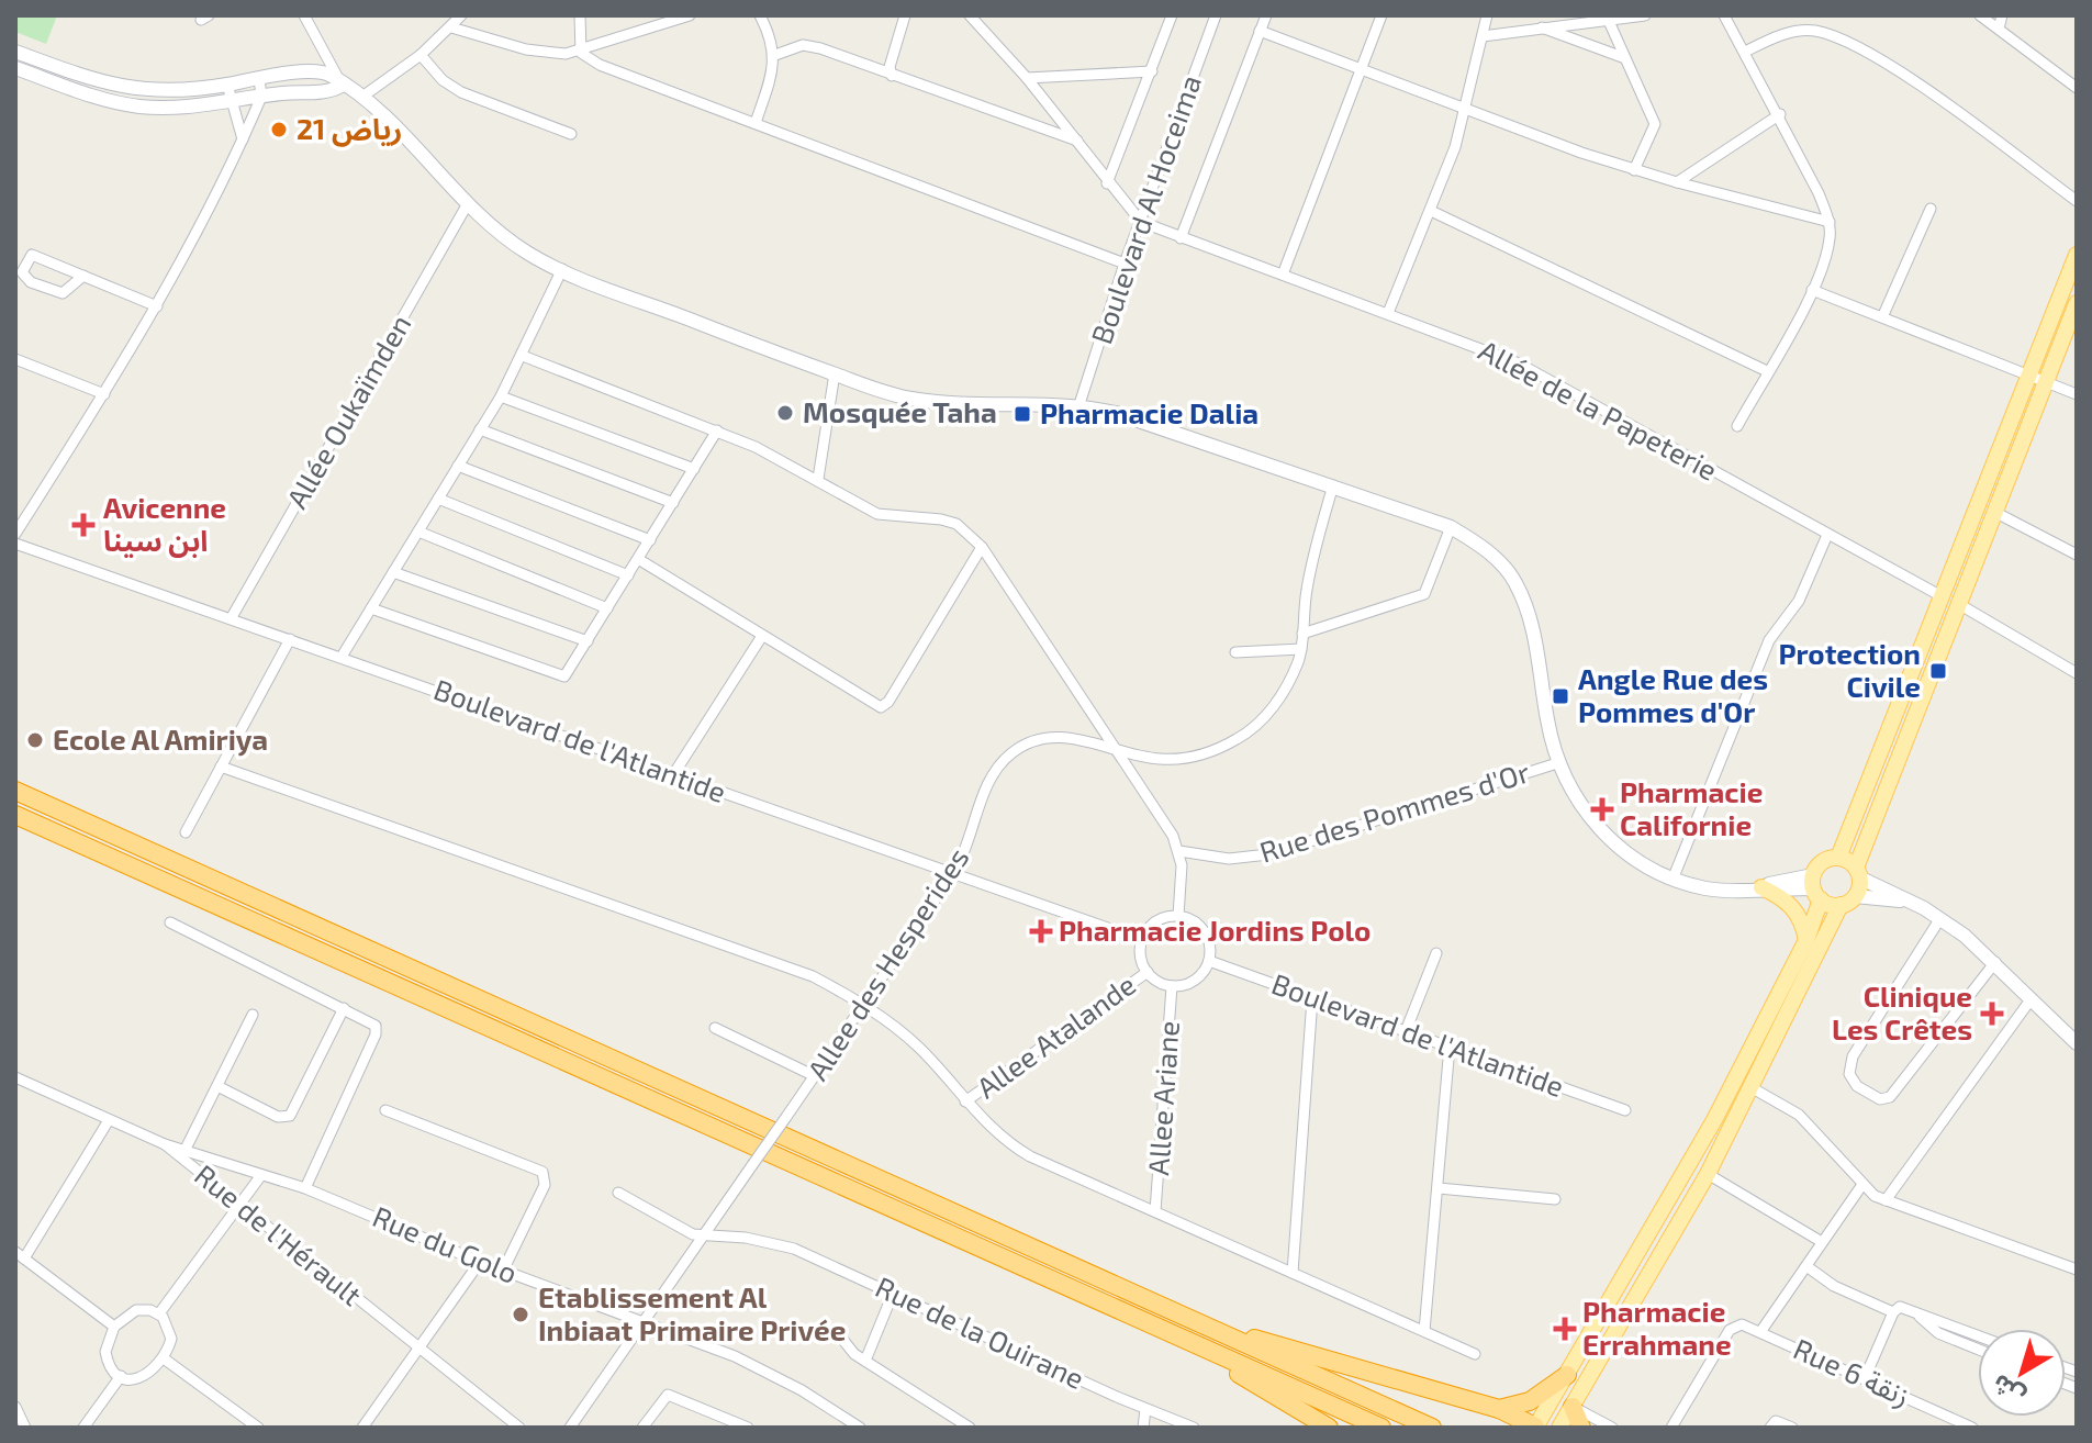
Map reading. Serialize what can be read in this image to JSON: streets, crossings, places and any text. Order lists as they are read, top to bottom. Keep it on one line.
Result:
{"streets":{"street":["Boulevard Al Hoceima","Allée de la Papeterie","Allée Oukaïmden","Boulevard de l'Atlantide","Rue des Pommes d'Or","Allee des Hesperides","Allee Atalande","Allee Ariane","Rue de l'Hérault","Rue du Golo","Rue de la Ouirane","Rue 6 زنقة"]},"crossings":[["Boulevard Al Hoceima","Allée de la Papeterie"],["Allée Oukaïmden","Boulevard de l'Atlantide"],["Boulevard de l'Atlantide","Allee des Hesperides"],["Boulevard de l'Atlantide","Allee Atalande"],["Boulevard de l'Atlantide","Allee Ariane"],["Allee des Hesperides","Rue du Golo"],["Allee des Hesperides","Rue de la Ouirane"],["Allee Atalande","Allee Ariane"],["Rue de l'Hérault","Rue du Golo"]],"places":{"other":["رياض 21","Mosquée Taha","Ecole Al Amiriya","Etablissement Al Inbiaat Primaire Privée"],"transit":["Pharmacie Dalia","Protection Civile","Angle Rue des Pommes d'Or"],"health":["Avicenne ابن سينا","Pharmacie Californie","Pharmacie Jordins Polo","Clinique Les Crêtes","Pharmacie Errahmane"]},"north":"bottom left"}
